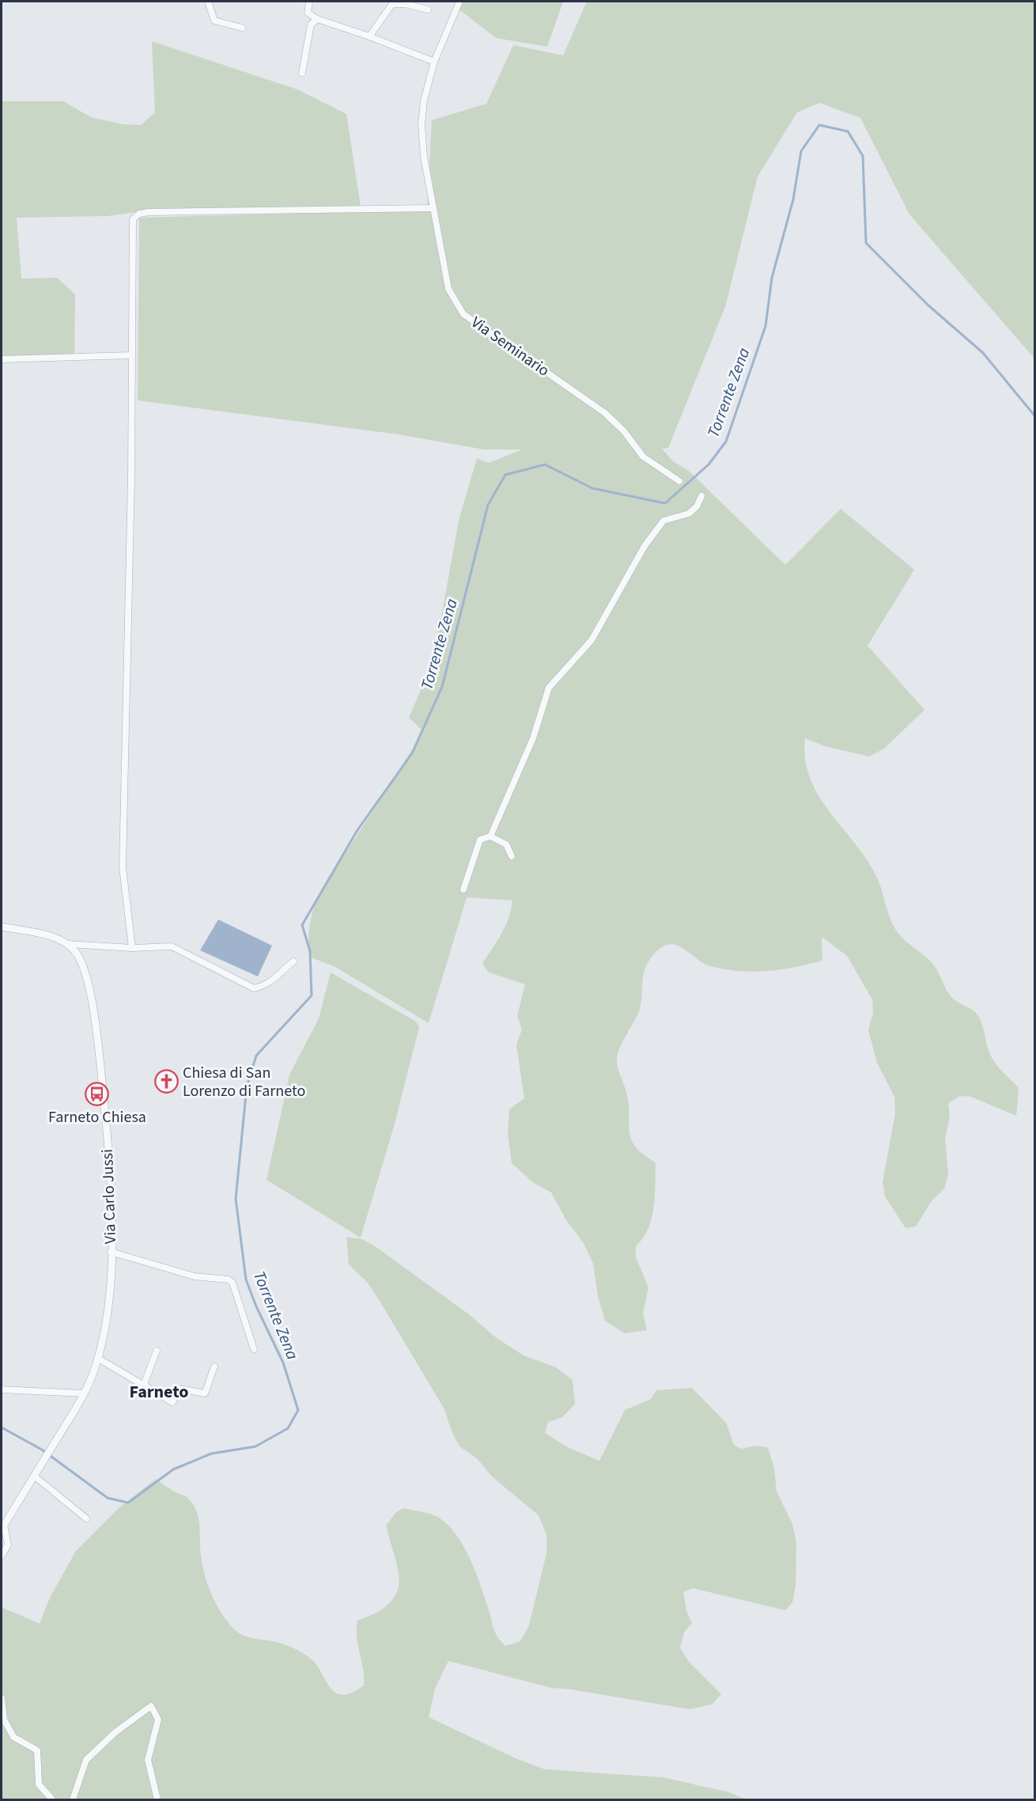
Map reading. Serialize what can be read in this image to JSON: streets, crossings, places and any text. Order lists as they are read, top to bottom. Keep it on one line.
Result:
{"streets":{"street":["Via Seminario","Via Carlo Jussi"]},"districts":["Farneto"],"water":["Torrente Zena"],"places":{"church":["Chiesa di San Lorenzo di Farneto"],"bus stop":["Farneto Chiesa"]}}
